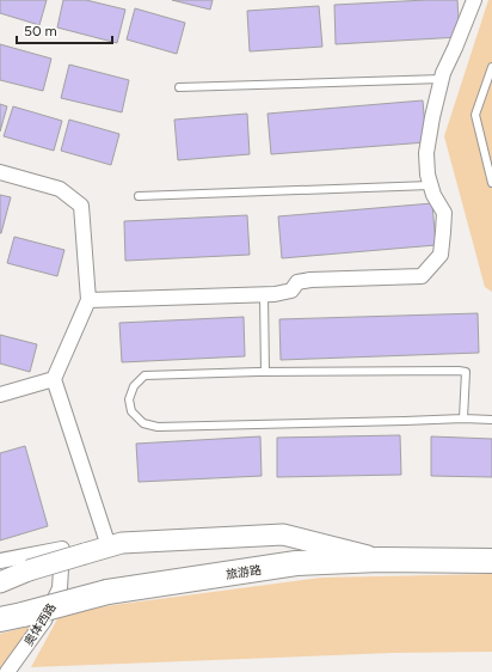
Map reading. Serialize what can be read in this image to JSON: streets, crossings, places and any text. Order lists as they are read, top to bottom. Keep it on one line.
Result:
{"streets":{"main road":["旅游路"],"street":["奥体西路"]},"scale_bar":"50 m"}
